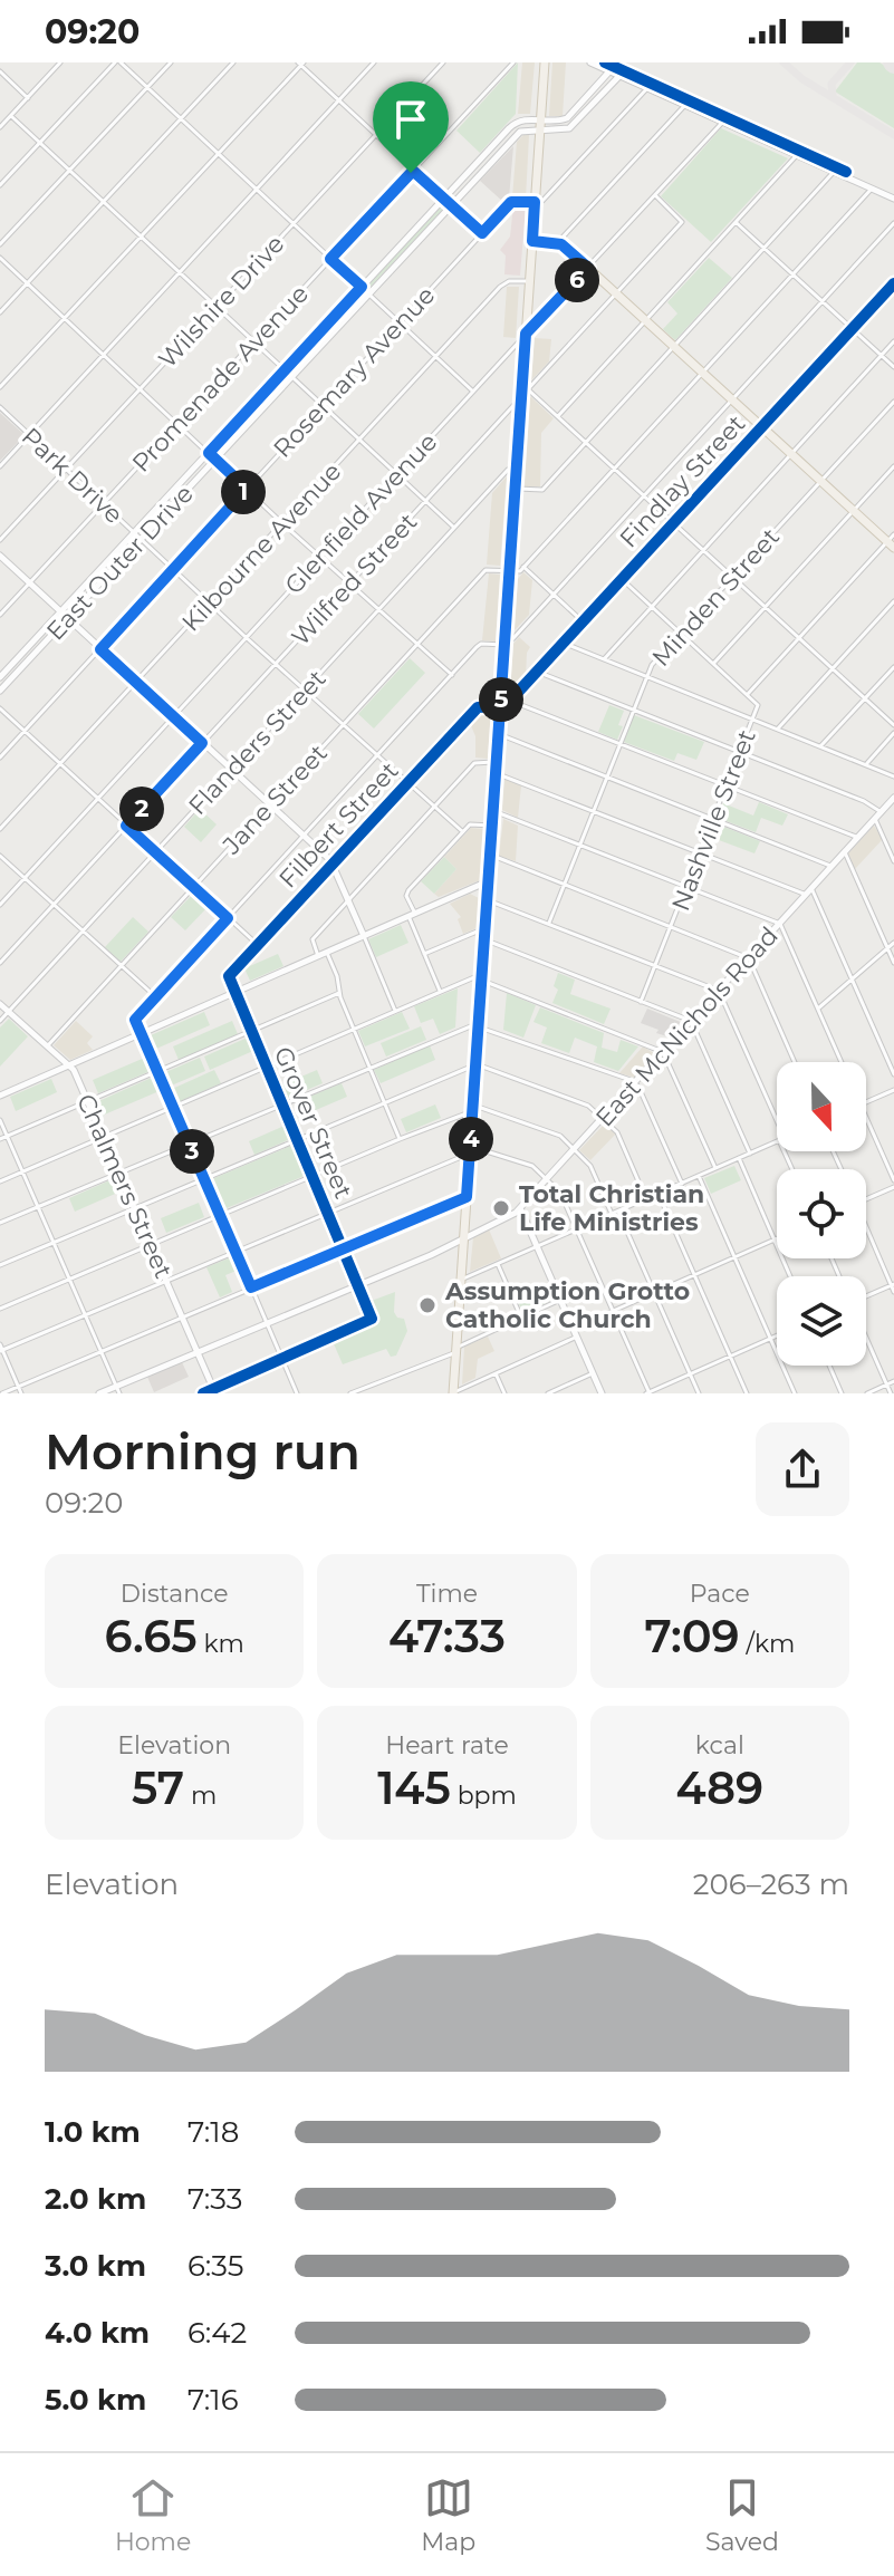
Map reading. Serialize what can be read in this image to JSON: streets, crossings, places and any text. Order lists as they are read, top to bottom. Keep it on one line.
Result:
{"streets":{"street":["Wilshire Drive","Rosemary Avenue","Promenade Avenue","Park Drive","Findlay Street","Glenfield Avenue","Kilbourne Avenue","East Outer Drive","Wilfred Street","Minden Street","Flanders Street","Jane Street","Nashville Street","Filbert Street","East McNichols Road","Grover Street","Chalmers Street"]},"crossings":[["Wilshire Drive","Park Drive"],["Rosemary Avenue","Park Drive"],["Promenade Avenue","Park Drive"],["Park Drive","Glenfield Avenue"],["Park Drive","Kilbourne Avenue"],["Park Drive","East Outer Drive"],["Park Drive","Wilfred Street"],["Park Drive","Flanders Street"],["Park Drive","Jane Street"],["Park Drive","Filbert Street"],["Findlay Street","Filbert Street"],["Glenfield Avenue","Wilfred Street"],["Flanders Street","Chalmers Street"],["Jane Street","Chalmers Street"],["Filbert Street","Grover Street"],["East McNichols Road","Grover Street"],["East McNichols Road","Chalmers Street"]],"places":["Total Christian Life Ministries","Assumption Grotto Catholic Church"],"north":"bottom","page":{"status":"09:20","pins":["6","1","5","2","4","3"],"heading":["Morning run","09:20"],"stats":[["Distance","6.65 km"],["Time","47:33"],["Pace","7:09 /km"],["Elevation","57 m"],["Heart rate","145 bpm"],["kcal","489"]],"chart":["Elevation","206–263 m"],"list":[{"name":"1.0 km","note":"7:18"},{"name":"2.0 km","note":"7:33"},{"name":"3.0 km","note":"6:35"},{"name":"4.0 km","note":"6:42"},{"name":"5.0 km","note":"7:16"}],"tabs":["Home","Map","Saved"]}}
